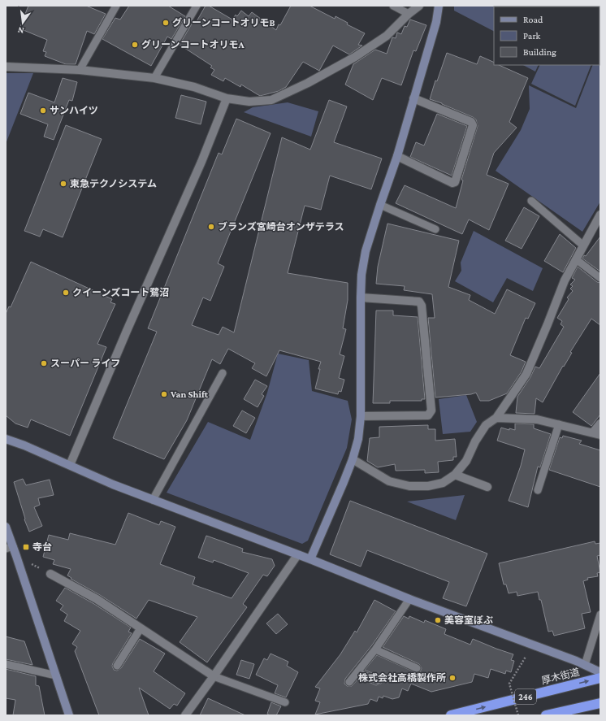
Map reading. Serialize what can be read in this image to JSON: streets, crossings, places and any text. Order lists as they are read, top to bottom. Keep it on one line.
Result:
{"streets":{"highway":["厚木街道","246"]},"places":{"other":["グリーンコートオリモB","グリーンコートオリモA","サンハイツ","東急テクノシステム","ブランズ宮崎台オンザテラス","クイーンズコート鷺沼","スーパー ライフ","Van Shift","美容室ぼぶ","株式会社高橋製作所"],"transit":["寺台"]},"legend":["Road","Park","Building"],"north":"bottom"}
